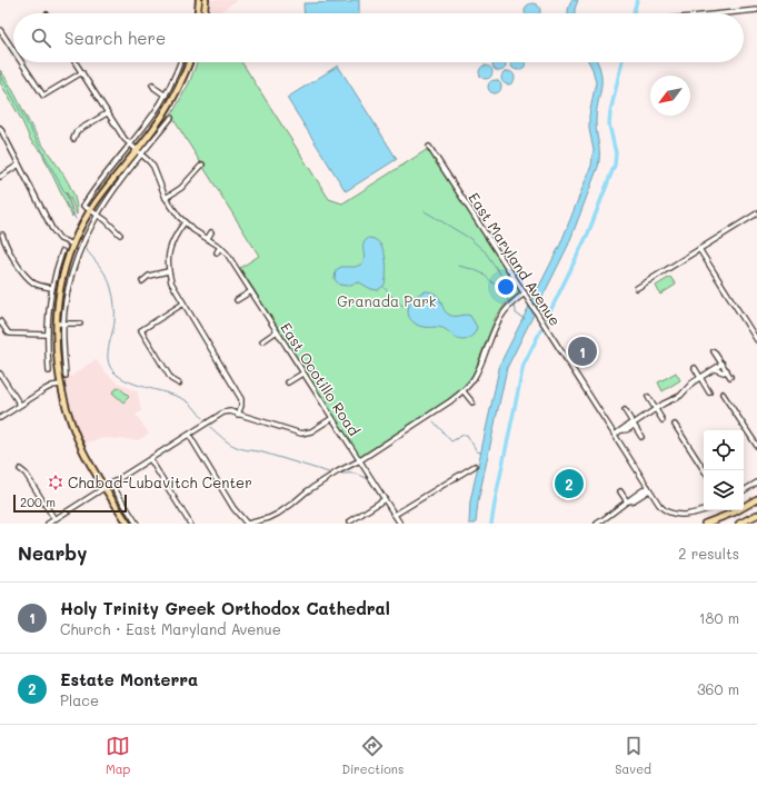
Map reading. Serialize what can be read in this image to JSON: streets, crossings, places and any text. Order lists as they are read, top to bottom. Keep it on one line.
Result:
{"streets":{"street":["East Maryland Avenue","East Ocotillo Road"]},"parks":["Granada Park"],"places":{"synagogue":["Chabad-Lubavitch Center"]},"scale_bar":"200 m","north":"bottom left","page":{"search":"Search here","pins":["1","2"],"scale":"200 m","heading":["Nearby","2 results"],"list":[{"mark":"1","name":"Holy Trinity Greek Orthodox Cathedral","note":"Church · East Maryland Avenue","value":"180 m"},{"mark":"2","name":"Estate Monterra","note":"Place","value":"360 m"}],"nav":["Map","Directions","Saved"]}}
